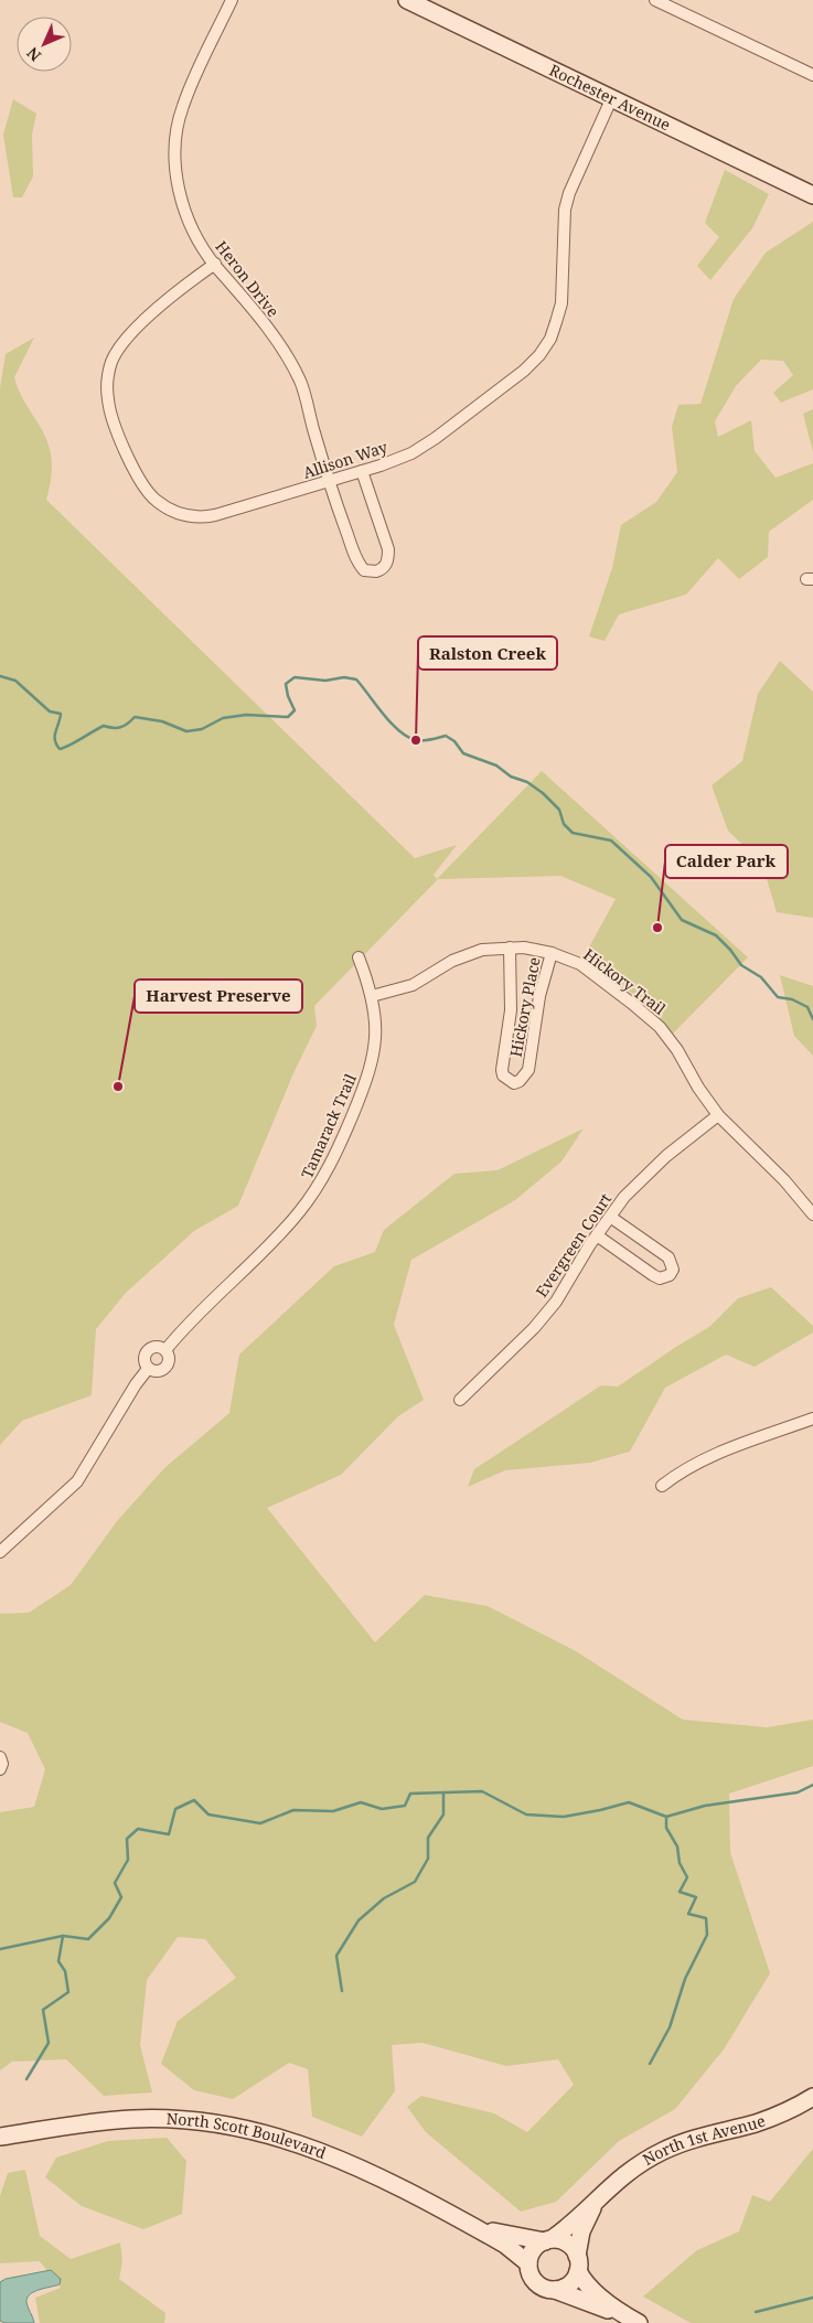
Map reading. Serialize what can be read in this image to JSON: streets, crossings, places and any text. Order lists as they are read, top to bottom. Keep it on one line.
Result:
{"streets":{"main road":["Rochester Avenue","North Scott Boulevard","North 1st Avenue"],"street":["Heron Drive","Allison Way","Hickory Trail","Hickory Place","Tamarack Trail","Evergreen Court"]},"crossings":[["Rochester Avenue","Allison Way"],["Heron Drive","Allison Way"],["Hickory Trail","Hickory Place"],["Hickory Trail","Tamarack Trail"],["Hickory Trail","Evergreen Court"],["North Scott Boulevard","North 1st Avenue"]],"places":["Ralston Creek","Calder Park","Harvest Preserve"],"north":"bottom left"}
